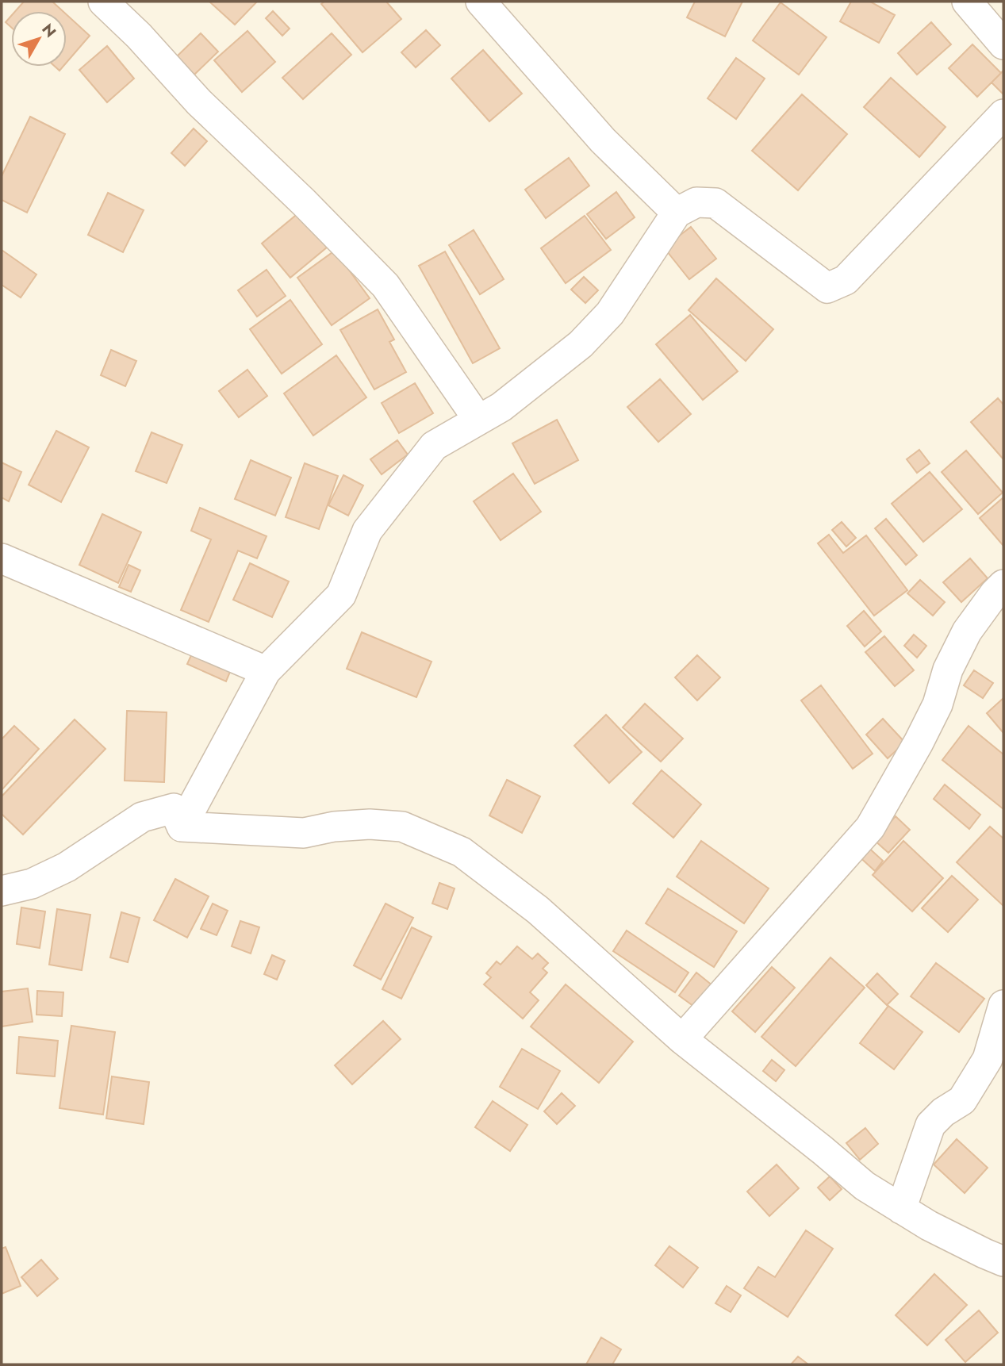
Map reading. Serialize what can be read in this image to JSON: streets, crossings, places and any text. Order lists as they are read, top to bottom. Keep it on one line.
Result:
{"north":"top right"}
